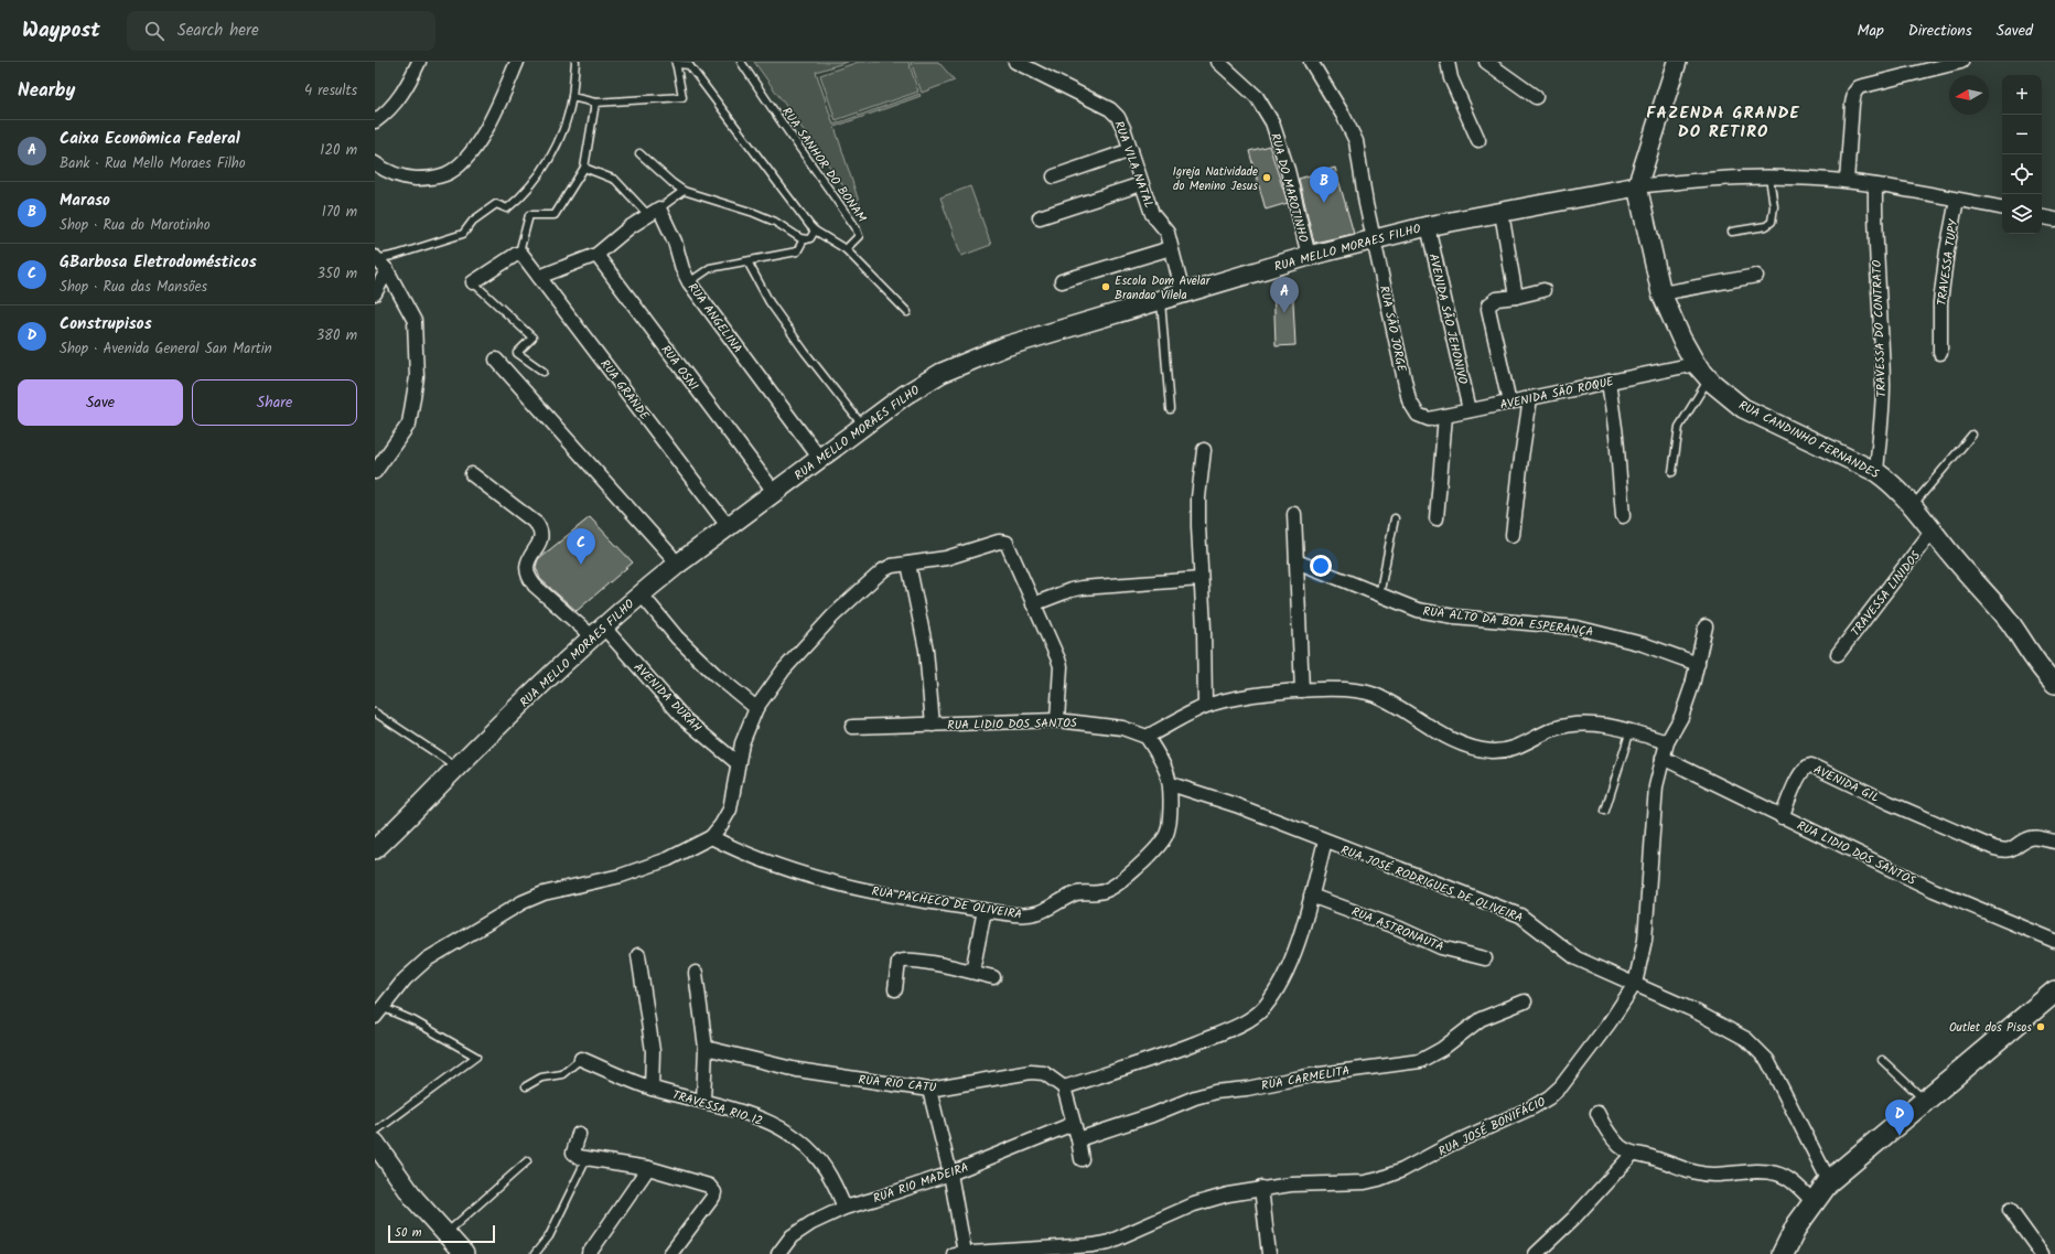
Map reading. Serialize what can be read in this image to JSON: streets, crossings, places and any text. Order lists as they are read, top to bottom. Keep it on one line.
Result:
{"streets":{"main road":["RUA MELLO MORAES FILHO","RUA CANDINHO FERNANDES"],"street":["RUA VILA NATAL","RUA DO MAROTINHO","TRAVESSA TUPY","RUA ANGELINA","AVENIDA SÃO JEHONIVO","RUA SÃO JORGE","TRAVESSA DO CONTRATO","RUA OSNI","RUA GRANDE","AVENIDA SÃO ROQUE","TRAVESSA LINIDOS","RUA ALTO DA BOA ESPERANÇA","AVENIDA DURAH","RUA LIDIO DOS SANTOS","AVENIDA GIL","RUA JOSÉ RODRIGUES DE OLIVEIRA","RUA PACHECO DE OLIVEIRA","RUA ASTRONAUTA","RUA CARMELITA","RUA RIO CATU","TRAVESSA RIO 12","RUA JOSÉ BONIFÁCIO","RUA RIO MADEIRA"],"lane":["RUA SANHOR DO BONAM"]},"crossings":[["RUA VILA NATAL","RUA MELLO MORAES FILHO"],["RUA DO MAROTINHO","RUA MELLO MORAES FILHO"],["RUA MELLO MORAES FILHO","RUA ANGELINA"],["RUA MELLO MORAES FILHO","AVENIDA SÃO JEHONIVO"],["RUA MELLO MORAES FILHO","RUA SÃO JORGE"],["RUA MELLO MORAES FILHO","RUA OSNI"],["RUA MELLO MORAES FILHO","RUA GRANDE"],["RUA MELLO MORAES FILHO","RUA CANDINHO FERNANDES"],["RUA MELLO MORAES FILHO","AVENIDA DURAH"],["AVENIDA SÃO JEHONIVO","AVENIDA SÃO ROQUE"],["RUA SÃO JORGE","AVENIDA SÃO ROQUE"],["TRAVESSA DO CONTRATO","RUA CANDINHO FERNANDES"],["AVENIDA SÃO ROQUE","RUA CANDINHO FERNANDES"],["RUA CANDINHO FERNANDES","TRAVESSA LINIDOS"],["RUA LIDIO DOS SANTOS","AVENIDA GIL"],["RUA LIDIO DOS SANTOS","RUA PACHECO DE OLIVEIRA"],["RUA LIDIO DOS SANTOS","RUA JOSÉ BONIFÁCIO"],["RUA JOSÉ RODRIGUES DE OLIVEIRA","RUA PACHECO DE OLIVEIRA"],["RUA JOSÉ RODRIGUES DE OLIVEIRA","RUA JOSÉ BONIFÁCIO"],["TRAVESSA RIO 12","RUA RIO MADEIRA"]],"districts":["FAZENDA GRANDE DO RETIRO"],"places":["Igreja Natividade do Menino Jesus","Escola Dom Avelar Brandao Vilela","Outlet dos Pisos"],"scale_bar":"50 m","north":"left","page":{"header":"Waypost","search":"Search here","nav":["Map","Directions","Saved"],"heading":["Nearby","4 results"],"map_buttons":["+","−"],"list":[{"mark":"A","name":"Caixa Econômica Federal","note":"Bank · Rua Mello Moraes Filho","value":"120 m"},{"mark":"B","name":"Maraso","note":"Shop · Rua do Marotinho","value":"170 m"},{"mark":"C","name":"GBarbosa Eletrodomésticos","note":"Shop · Rua das Mansões","value":"350 m"},{"mark":"D","name":"Construpisos","note":"Shop · Avenida General San Martin","value":"380 m"}],"pins":["B","A","C","D"],"buttons":["Save","Share"],"scale":"50 m"}}
